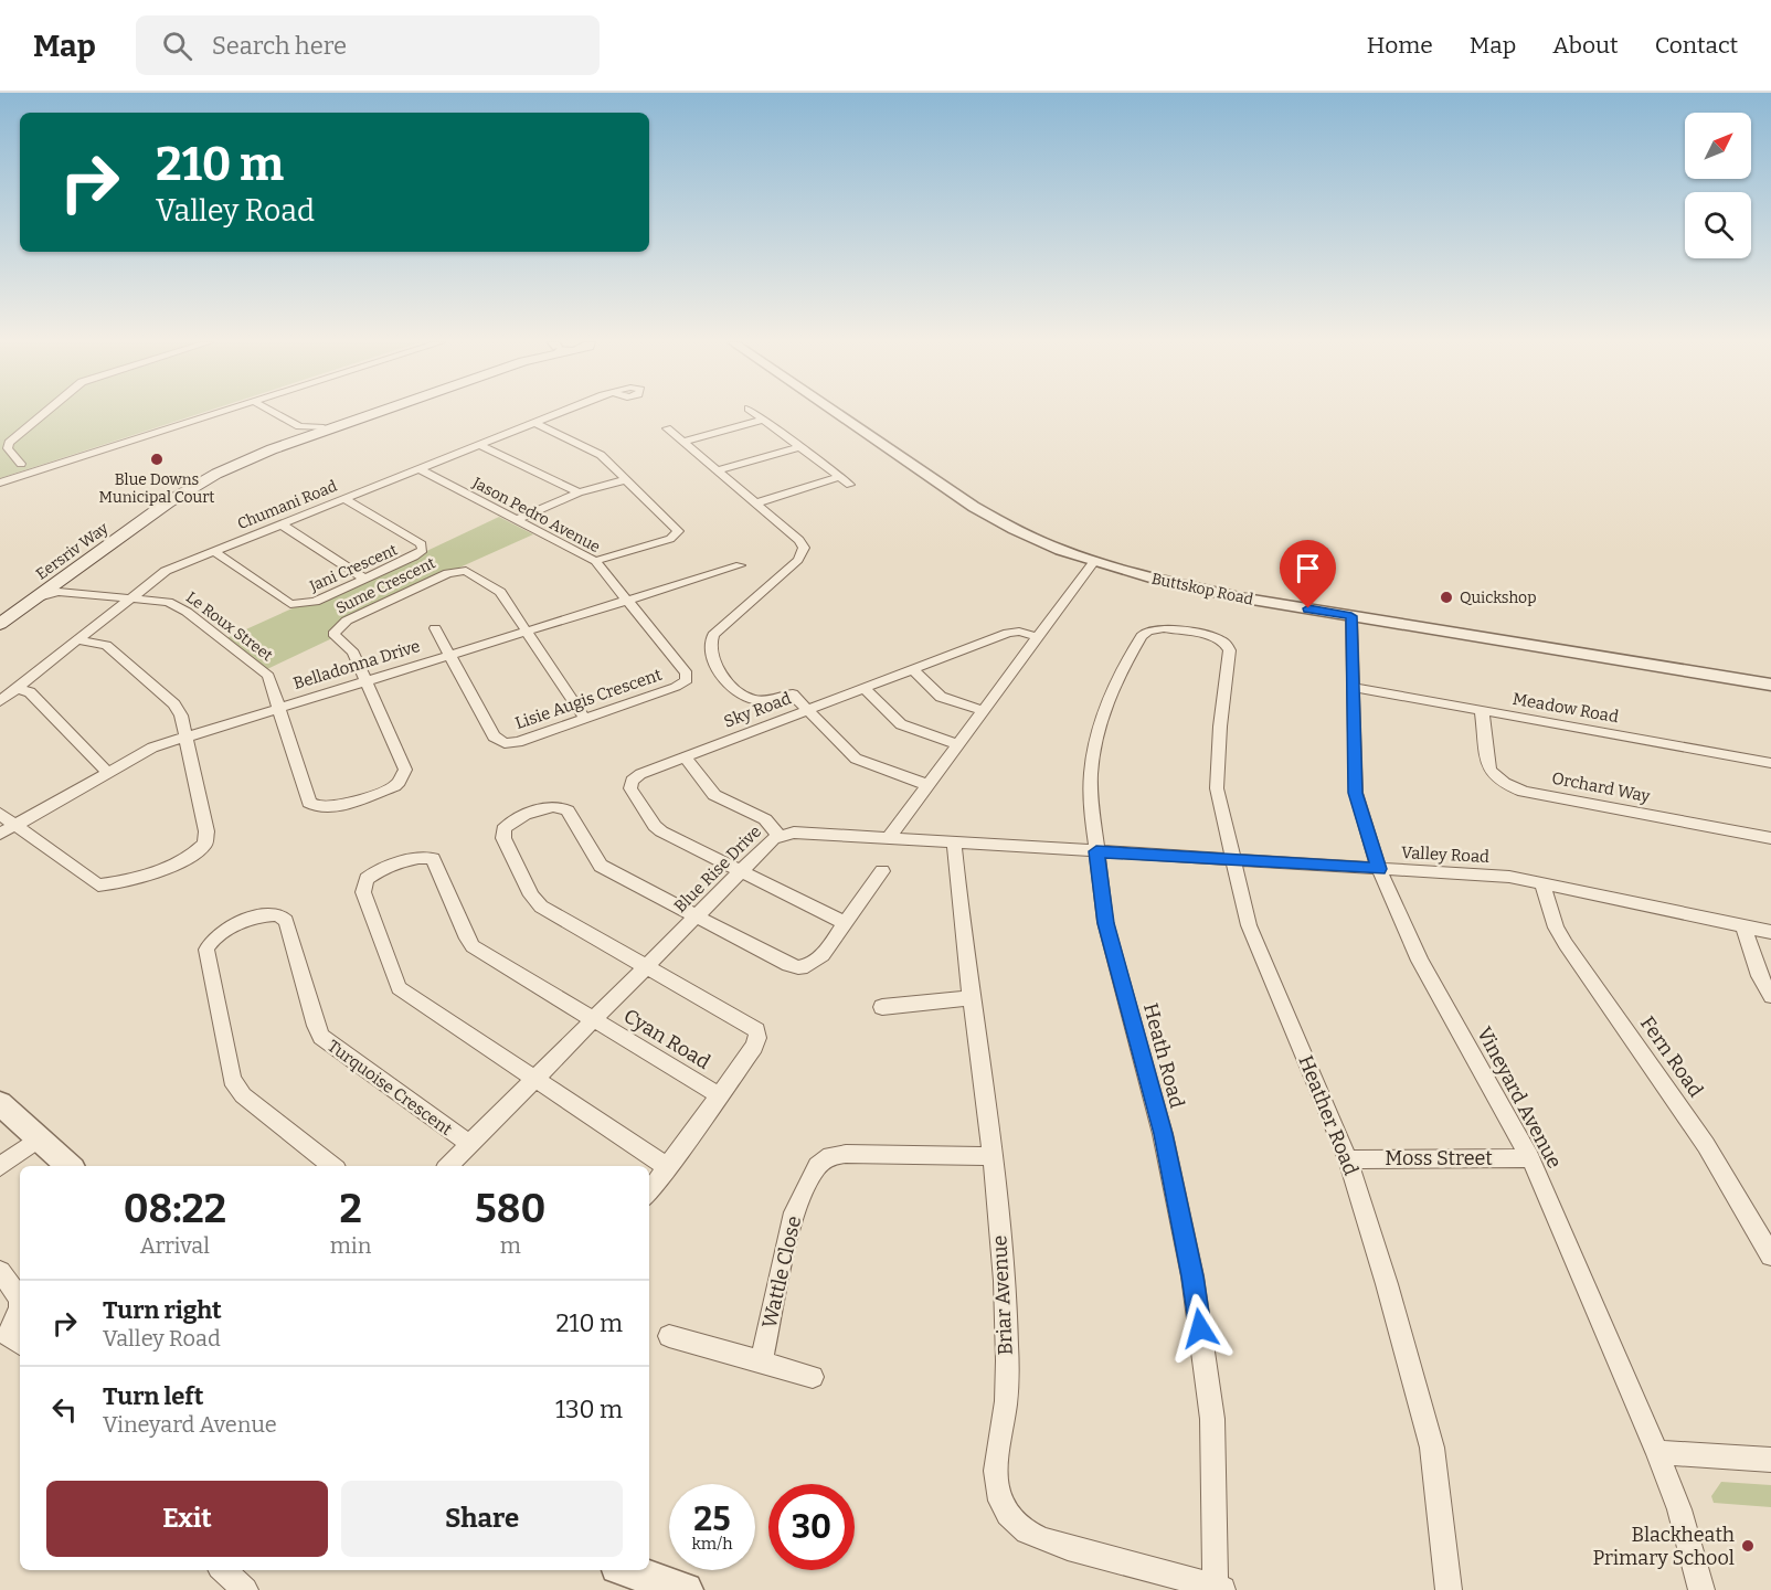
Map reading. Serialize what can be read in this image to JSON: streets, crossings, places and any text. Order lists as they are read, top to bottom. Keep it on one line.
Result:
{"streets":{"main road":["Eersriv Way"],"street":["Chumani Road","Jason Pedro Avenue","Jani Crescent","Sume Crescent","Buttskop Road","Le Roux Street","Belladonna Drive","Lisie Augis Crescent","Meadow Road","Sky Road","Orchard Way","Valley Road","Blue Rise Drive","Cyan Road","Heath Road","Fern Road","Turquoise Crescent","Vineyard Avenue","Heather Road","Moss Street","Wattle Close","Briar Avenue"]},"crossings":[["Chumani Road","Jason Pedro Avenue"],["Chumani Road","Jani Crescent"],["Chumani Road","Le Roux Street"],["Jason Pedro Avenue","Belladonna Drive"],["Jason Pedro Avenue","Lisie Augis Crescent"],["Eersriv Way","Le Roux Street"],["Sume Crescent","Le Roux Street"],["Sume Crescent","Belladonna Drive"],["Buttskop Road","Vineyard Avenue"],["Le Roux Street","Belladonna Drive"],["Belladonna Drive","Lisie Augis Crescent"],["Meadow Road","Orchard Way"],["Meadow Road","Vineyard Avenue"],["Sky Road","Blue Rise Drive"],["Valley Road","Blue Rise Drive"],["Valley Road","Heath Road"],["Valley Road","Fern Road"],["Valley Road","Vineyard Avenue"],["Valley Road","Heather Road"],["Valley Road","Briar Avenue"],["Blue Rise Drive","Cyan Road"],["Blue Rise Drive","Turquoise Crescent"],["Blue Rise Drive","Briar Avenue"],["Heath Road","Heather Road"],["Heath Road","Briar Avenue"],["Vineyard Avenue","Moss Street"],["Heather Road","Moss Street"],["Wattle Close","Briar Avenue"]],"places":["Blue Downs Municipal Court","Quickshop","Blackheath Primary School"],"north":"top right","page":{"header":"Map","search":"Search here","nav":["Home","Map","About","Contact"],"turn":["210 m","Valley Road"],"eta":["08:22","Arrival","2","min","580","m"],"list":[{"name":"Turn right","note":"Valley Road","value":"210 m"},{"name":"Turn left","note":"Vineyard Avenue","value":"130 m"}],"buttons":["Exit","Share"],"speed":"25 km/h","limit":"30"}}
